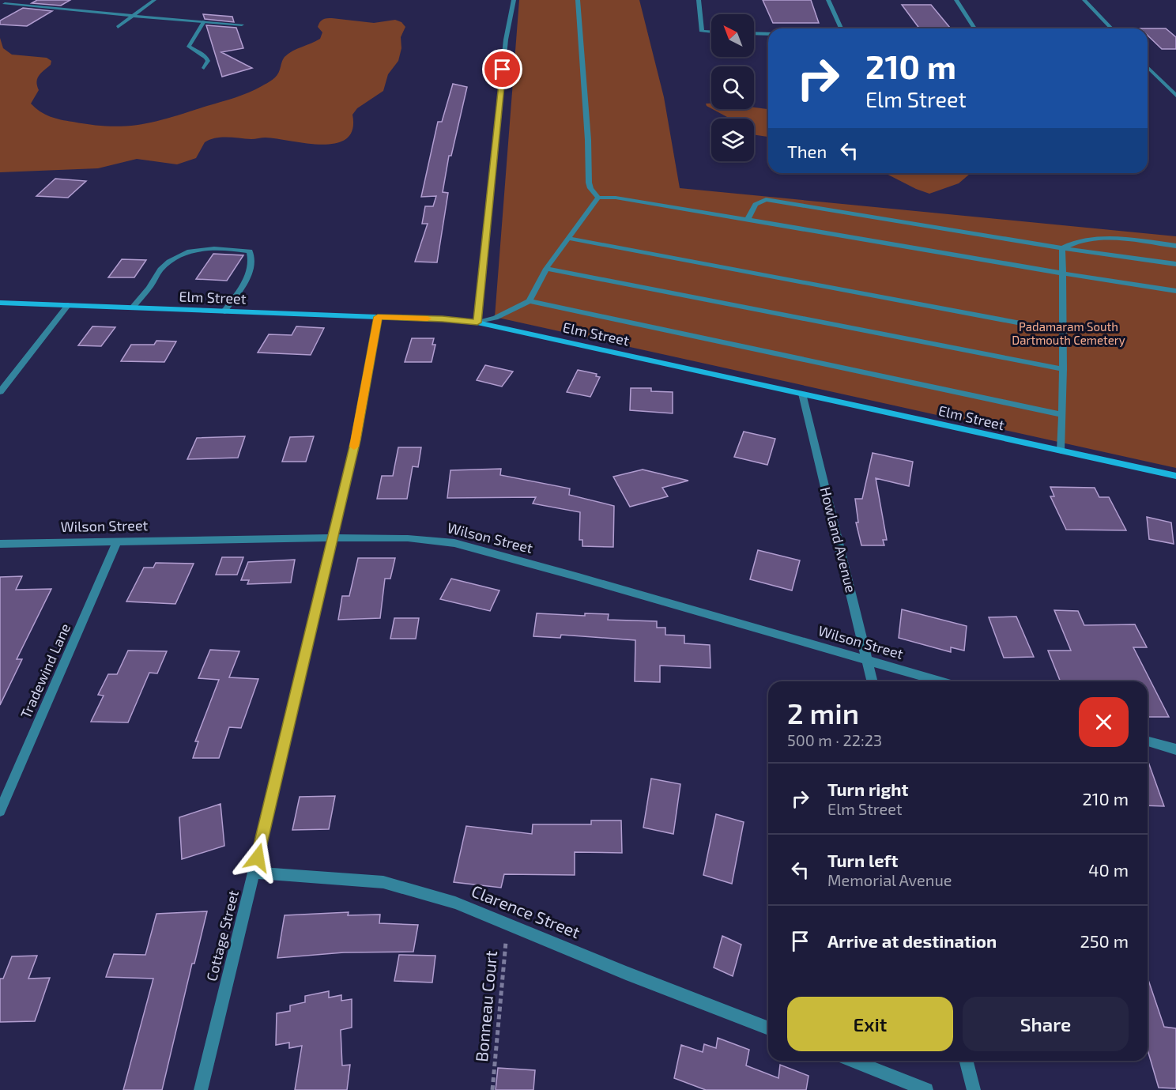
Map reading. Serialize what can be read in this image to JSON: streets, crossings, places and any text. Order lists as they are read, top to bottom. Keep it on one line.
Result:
{"streets":{"street":["Elm Street","Wilson Street","Howland Avenue","Tradewind Lane","Clarence Street","Cottage Street"],"path":["Bonneau Court"]},"crossings":[["Elm Street","Howland Avenue"],["Elm Street","Cottage Street"],["Wilson Street","Howland Avenue"],["Wilson Street","Tradewind Lane"],["Wilson Street","Cottage Street"],["Clarence Street","Cottage Street"],["Clarence Street","Bonneau Court"]],"parks":["Padamaram South Dartmouth Cemetery"],"north":"top left","page":{"turn":["210 m","Elm Street"],"then":"Then","heading":["2 min","500 m · 22:23"],"list":[{"name":"Turn right","note":"Elm Street","value":"210 m"},{"name":"Turn left","note":"Memorial Avenue","value":"40 m"},{"name":"Arrive at destination","value":"250 m"}],"buttons":["Exit","Share"]}}
